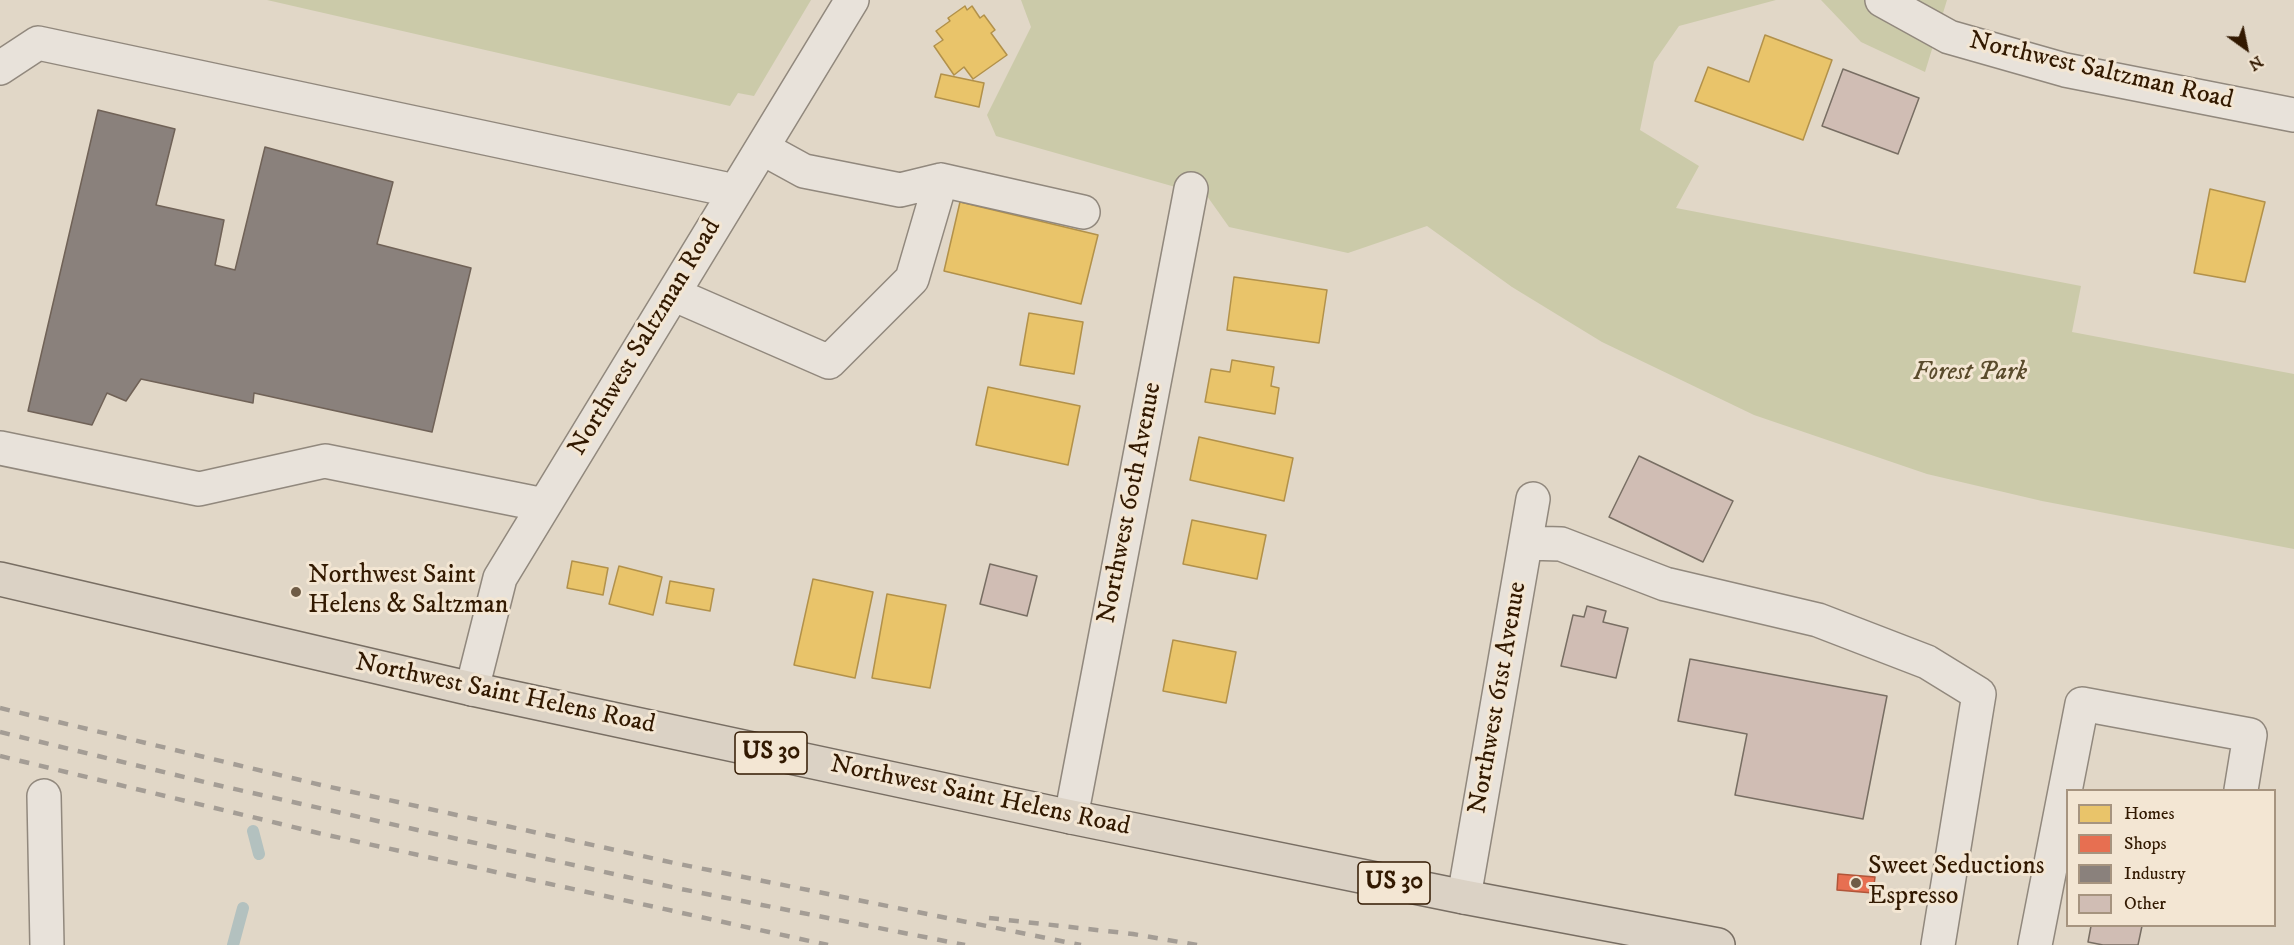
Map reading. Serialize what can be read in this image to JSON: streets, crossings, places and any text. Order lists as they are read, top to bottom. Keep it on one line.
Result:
{"streets":{"highway":["Northwest Saint Helens Road","US 30"],"street":["Northwest Saltzman Road","Northwest 60th Avenue","Northwest 61st Avenue"]},"crossings":[["Northwest Saltzman Road","Northwest Saint Helens Road"],["Northwest 60th Avenue","Northwest Saint Helens Road"],["Northwest Saint Helens Road","Northwest 61st Avenue"]],"parks":["Forest Park"],"places":["Northwest Saint Helens & Saltzman","Sweet Seductions Espresso"],"legend":["Homes","Shops","Industry","Other"],"north":"bottom right"}
